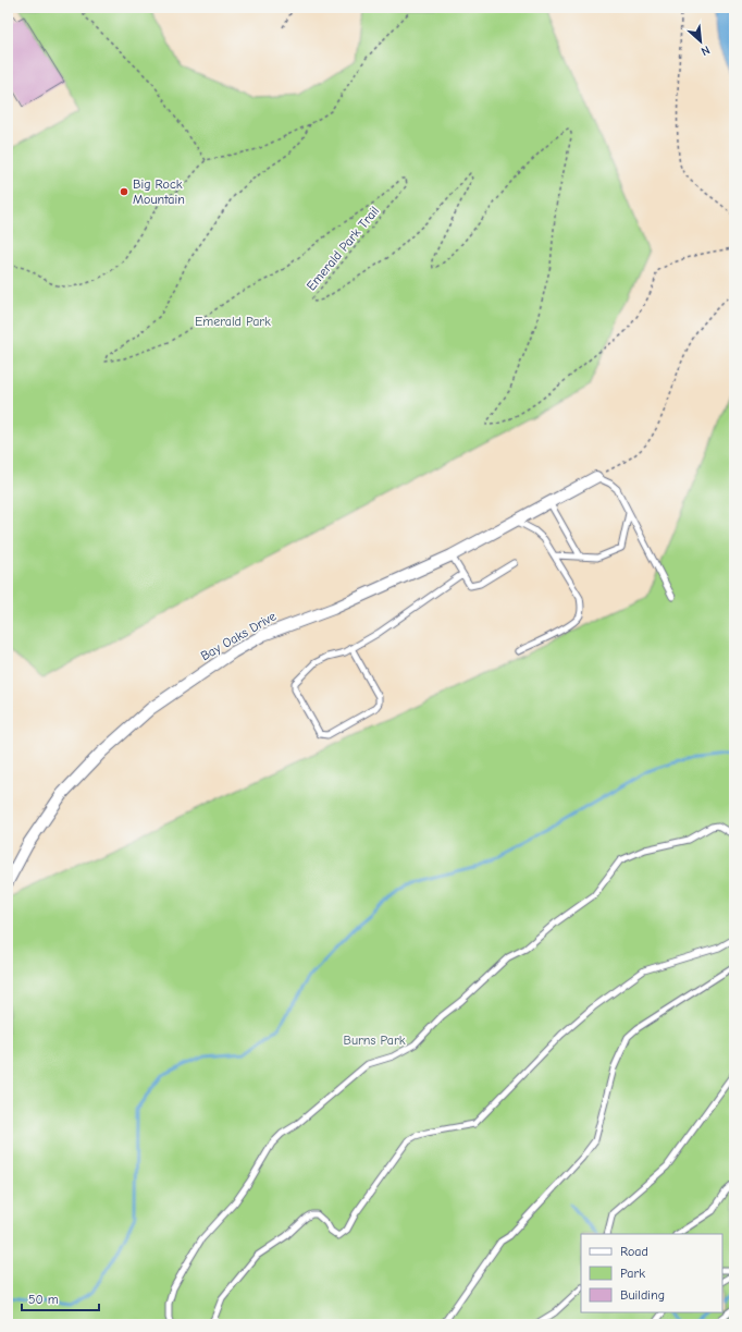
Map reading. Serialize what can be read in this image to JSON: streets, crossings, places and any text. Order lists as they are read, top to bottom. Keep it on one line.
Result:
{"streets":{"street":["Bay Oaks Drive"],"path":["Emerald Park Trail"]},"parks":["Emerald Park","Burns Park"],"places":["Big Rock Mountain"],"legend":["Road","Park","Building"],"scale_bar":"50 m","north":"bottom right"}
